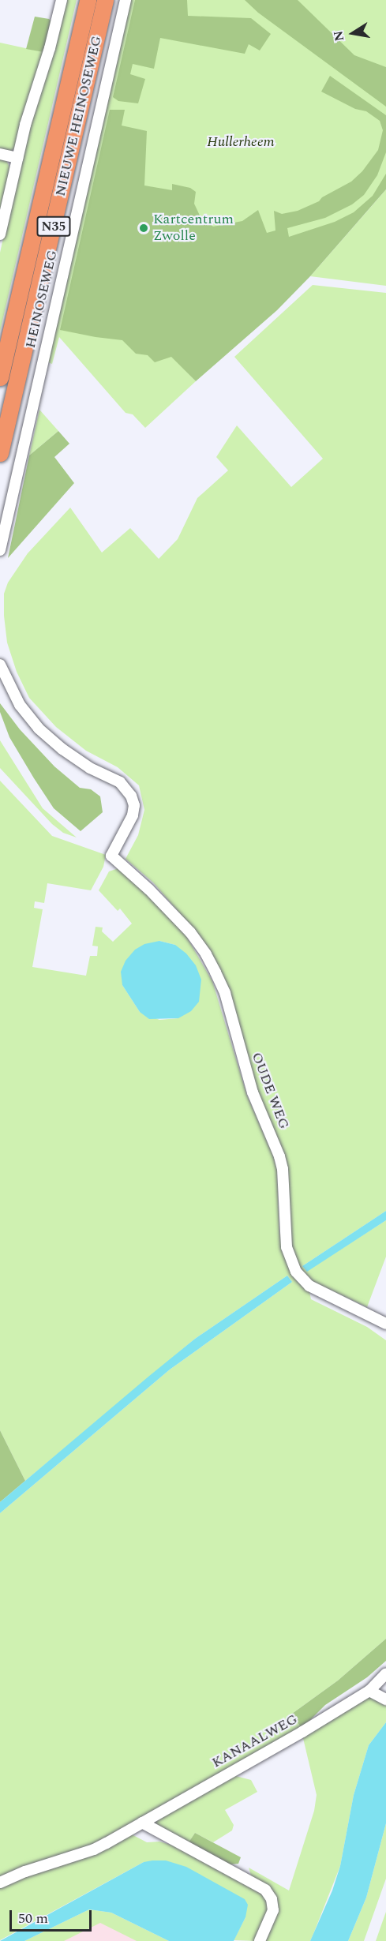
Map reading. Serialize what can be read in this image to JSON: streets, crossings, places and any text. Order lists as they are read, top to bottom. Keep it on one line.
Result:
{"streets":{"highway":["NIEUWE HEINOSEWEG","N35"],"street":["HEINOSEWEG","OUDE WEG","KANAALWEG"]},"parks":["Hullerheem"],"places":["Kartcentrum Zwolle"],"scale_bar":"50 m","north":"left"}
